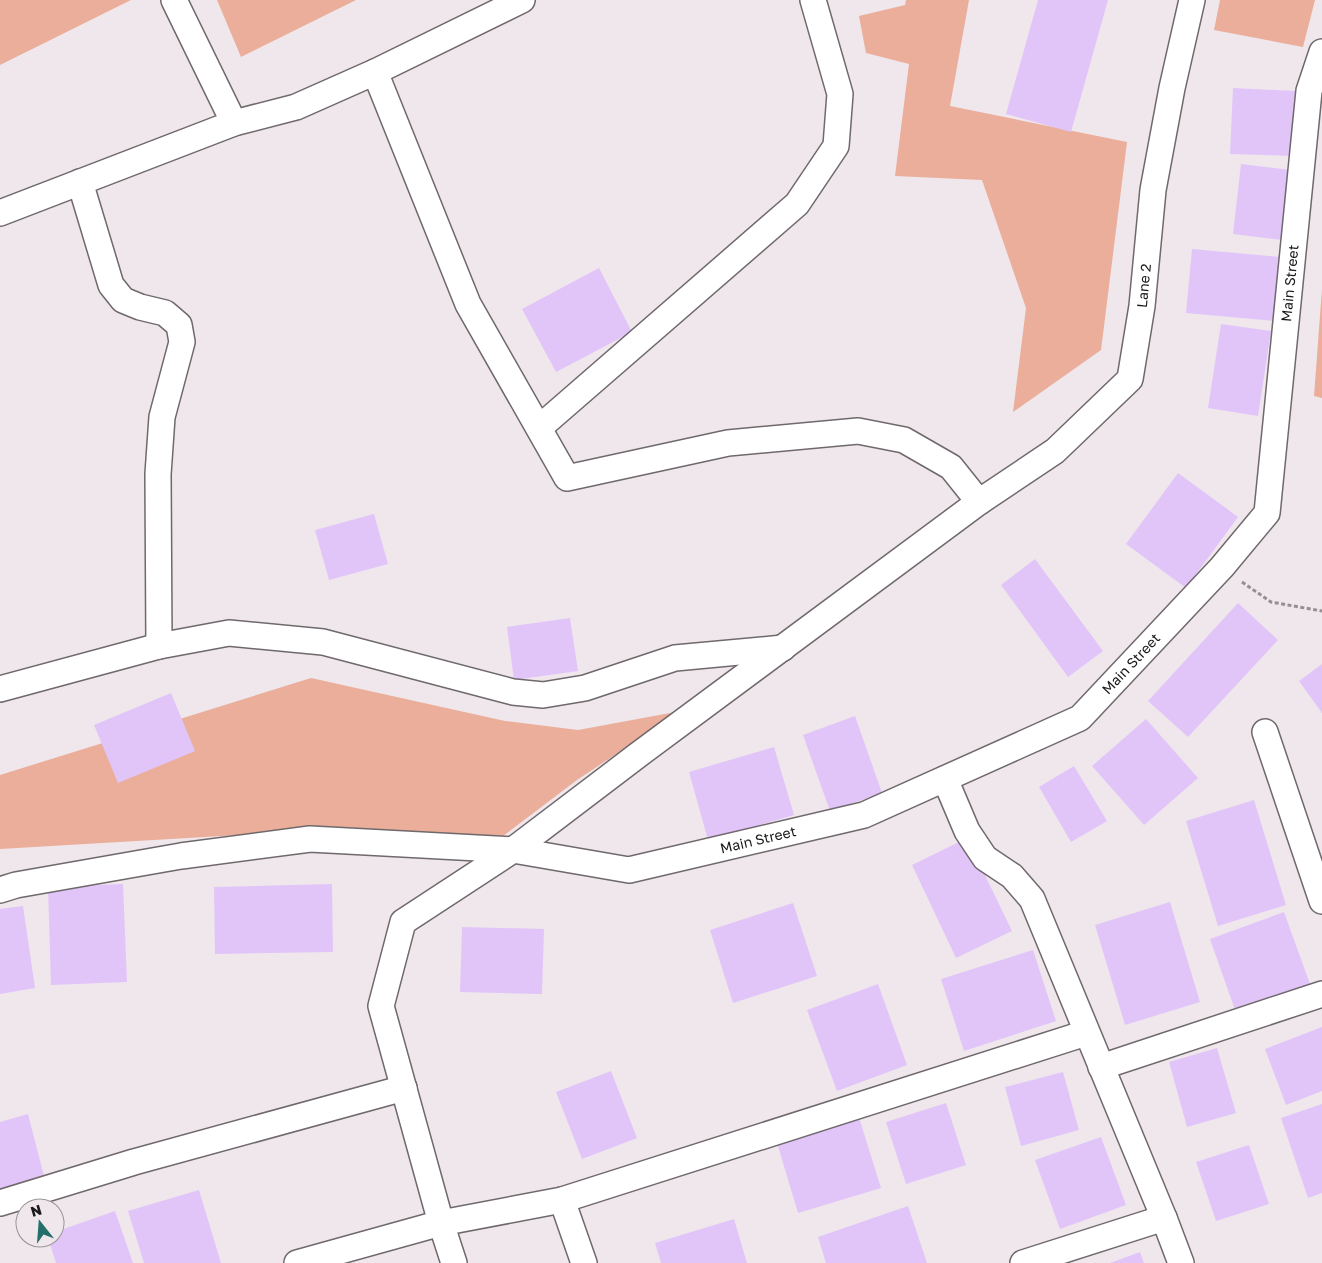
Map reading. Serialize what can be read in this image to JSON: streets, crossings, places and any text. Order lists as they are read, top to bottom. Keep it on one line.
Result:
{"streets":{"street":["Main Street","Lane 2"]},"crossings":[["Main Street","Lane 2"]],"north":"top"}
